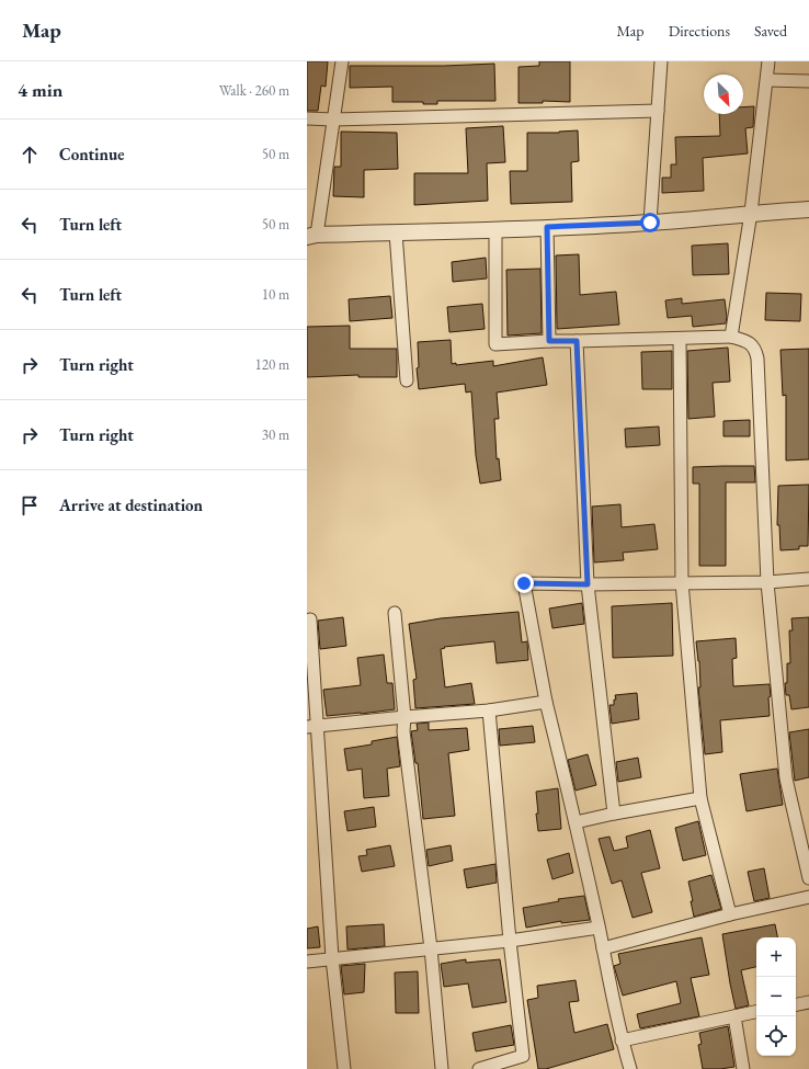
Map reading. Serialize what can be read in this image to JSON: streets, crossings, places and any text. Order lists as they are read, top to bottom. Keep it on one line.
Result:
{"north":"bottom right","page":{"header":"Map","nav":["Map","Directions","Saved"],"heading":["4 min","Walk · 260 m"],"list":[["Continue","50 m"],["Turn left","50 m"],["Turn left","10 m"],["Turn right","120 m"],["Turn right","30 m"],"Arrive at destination"],"map_buttons":["+","−"]}}
